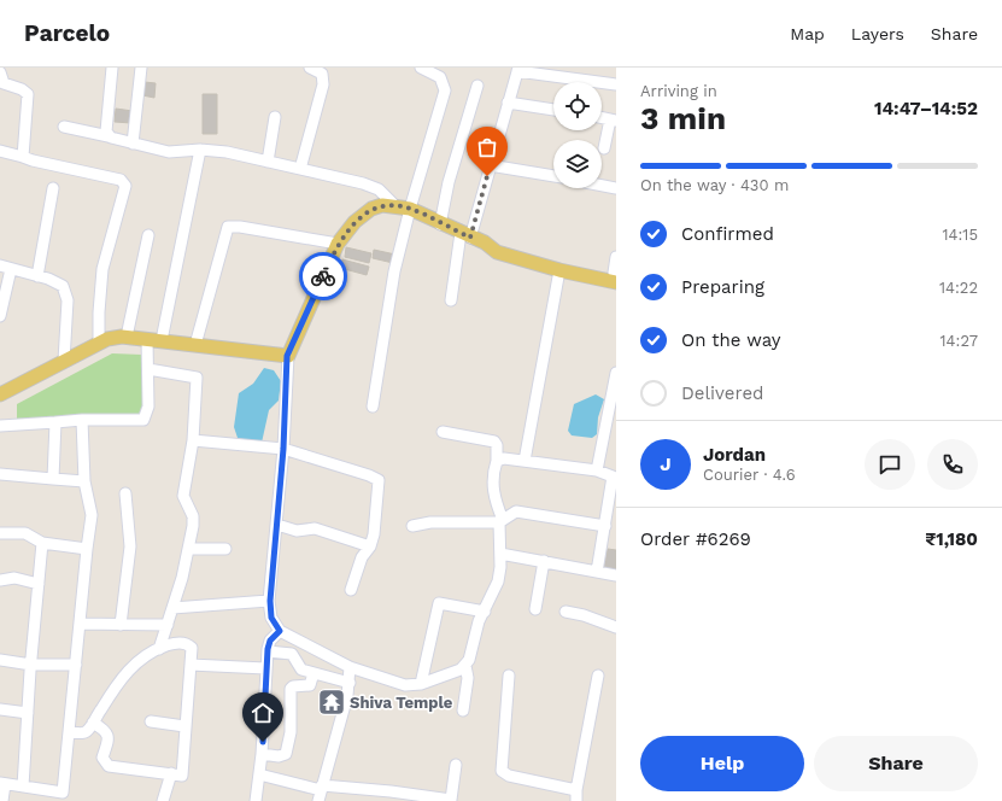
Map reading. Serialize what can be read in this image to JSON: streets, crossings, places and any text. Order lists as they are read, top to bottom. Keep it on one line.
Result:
{"places":{"temple":["Shiva Temple"]},"page":{"header":"Parcelo","nav":["Map","Layers","Share"],"heading":["3 min","Arriving in","14:47–14:52"],"panel":["Jordan","Courier · 4.6","Order #6269","₹1,180"],"bar":"On the way · 430 m","list":[["Confirmed","14:15"],["Preparing","14:22"],["On the way","14:27"],"Delivered"],"round":"J","buttons":["Help","Share"]}}
